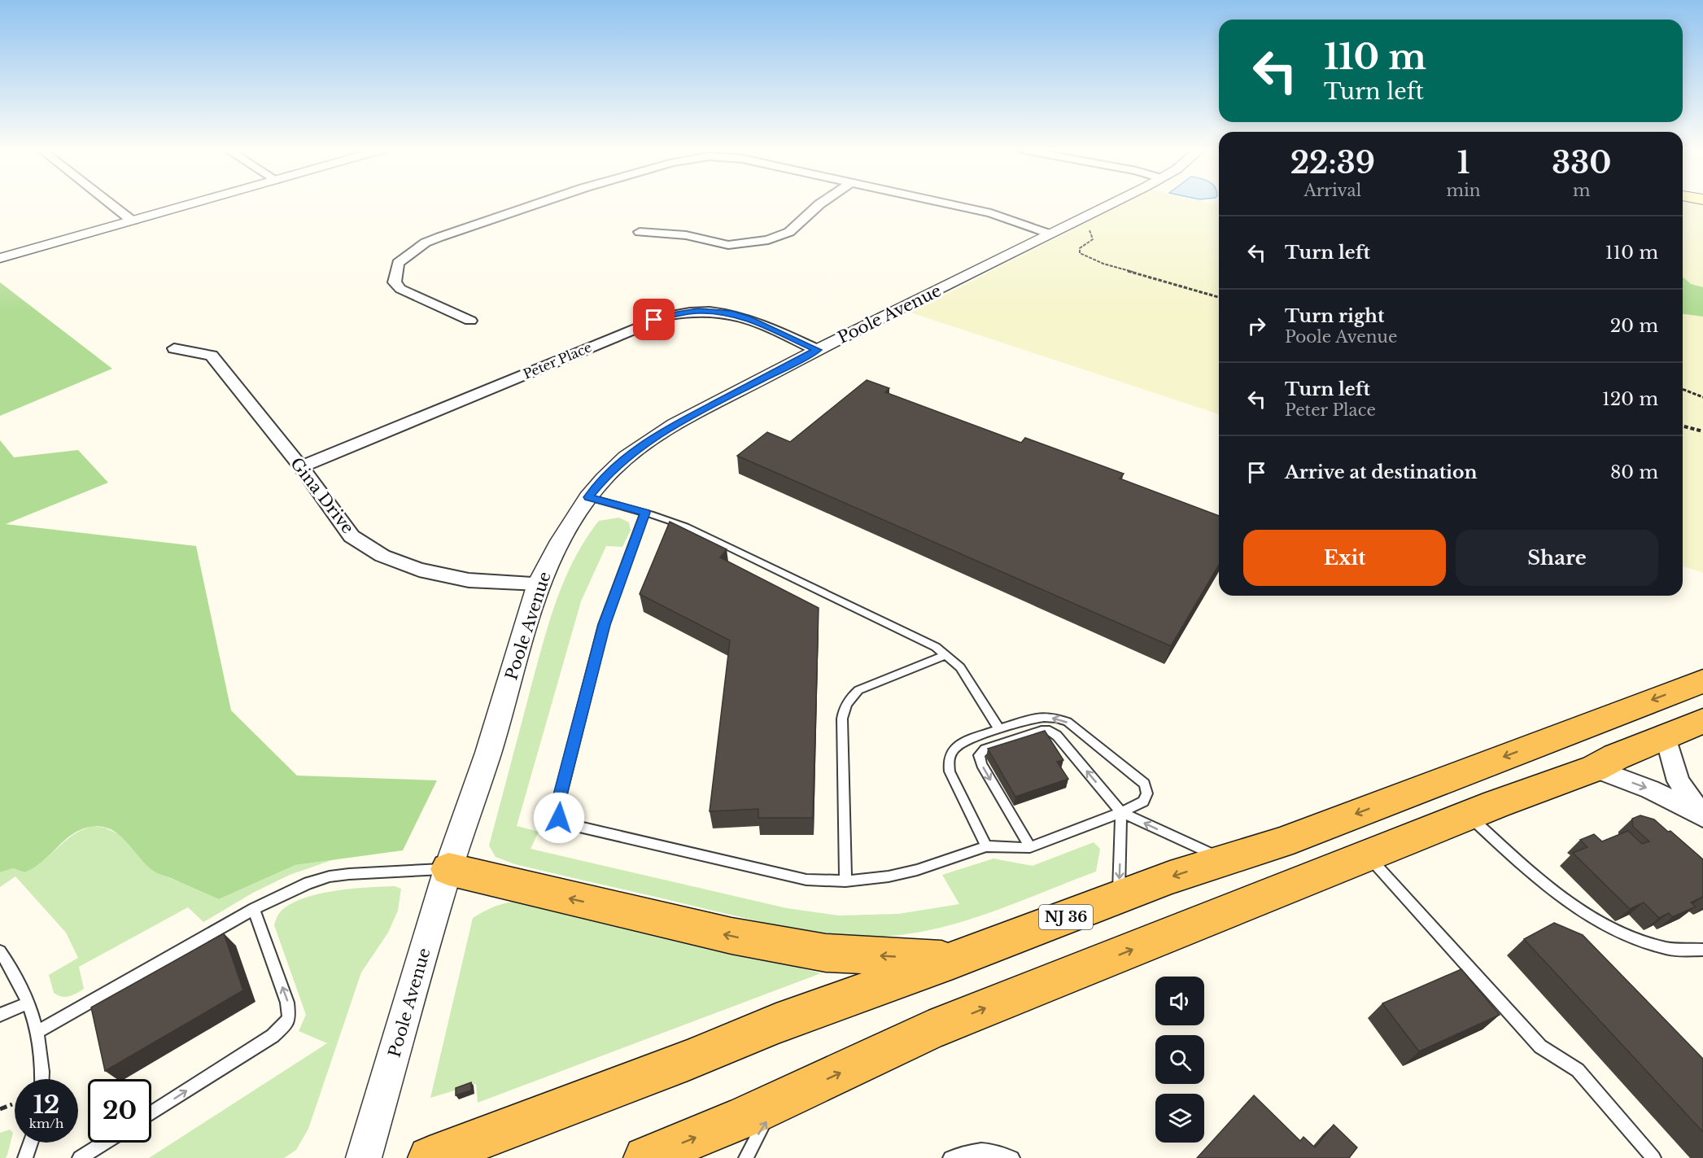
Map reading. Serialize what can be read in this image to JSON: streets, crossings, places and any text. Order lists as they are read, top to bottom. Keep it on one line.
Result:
{"streets":{"highway":["NJ 36"],"street":["Poole Avenue","Peter Place","Gina Drive"]},"crossings":[["Poole Avenue","Peter Place"],["Poole Avenue","Gina Drive"],["Peter Place","Gina Drive"]],"page":{"turn":["110 m","Turn left"],"eta":["22:39","Arrival","1","min","330","m"],"list":[{"name":"Turn left","value":"110 m"},{"name":"Turn right","note":"Poole Avenue","value":"20 m"},{"name":"Turn left","note":"Peter Place","value":"120 m"},{"name":"Arrive at destination","value":"80 m"}],"buttons":["Exit","Share"],"speed":"12 km/h","limit":"20"}}
